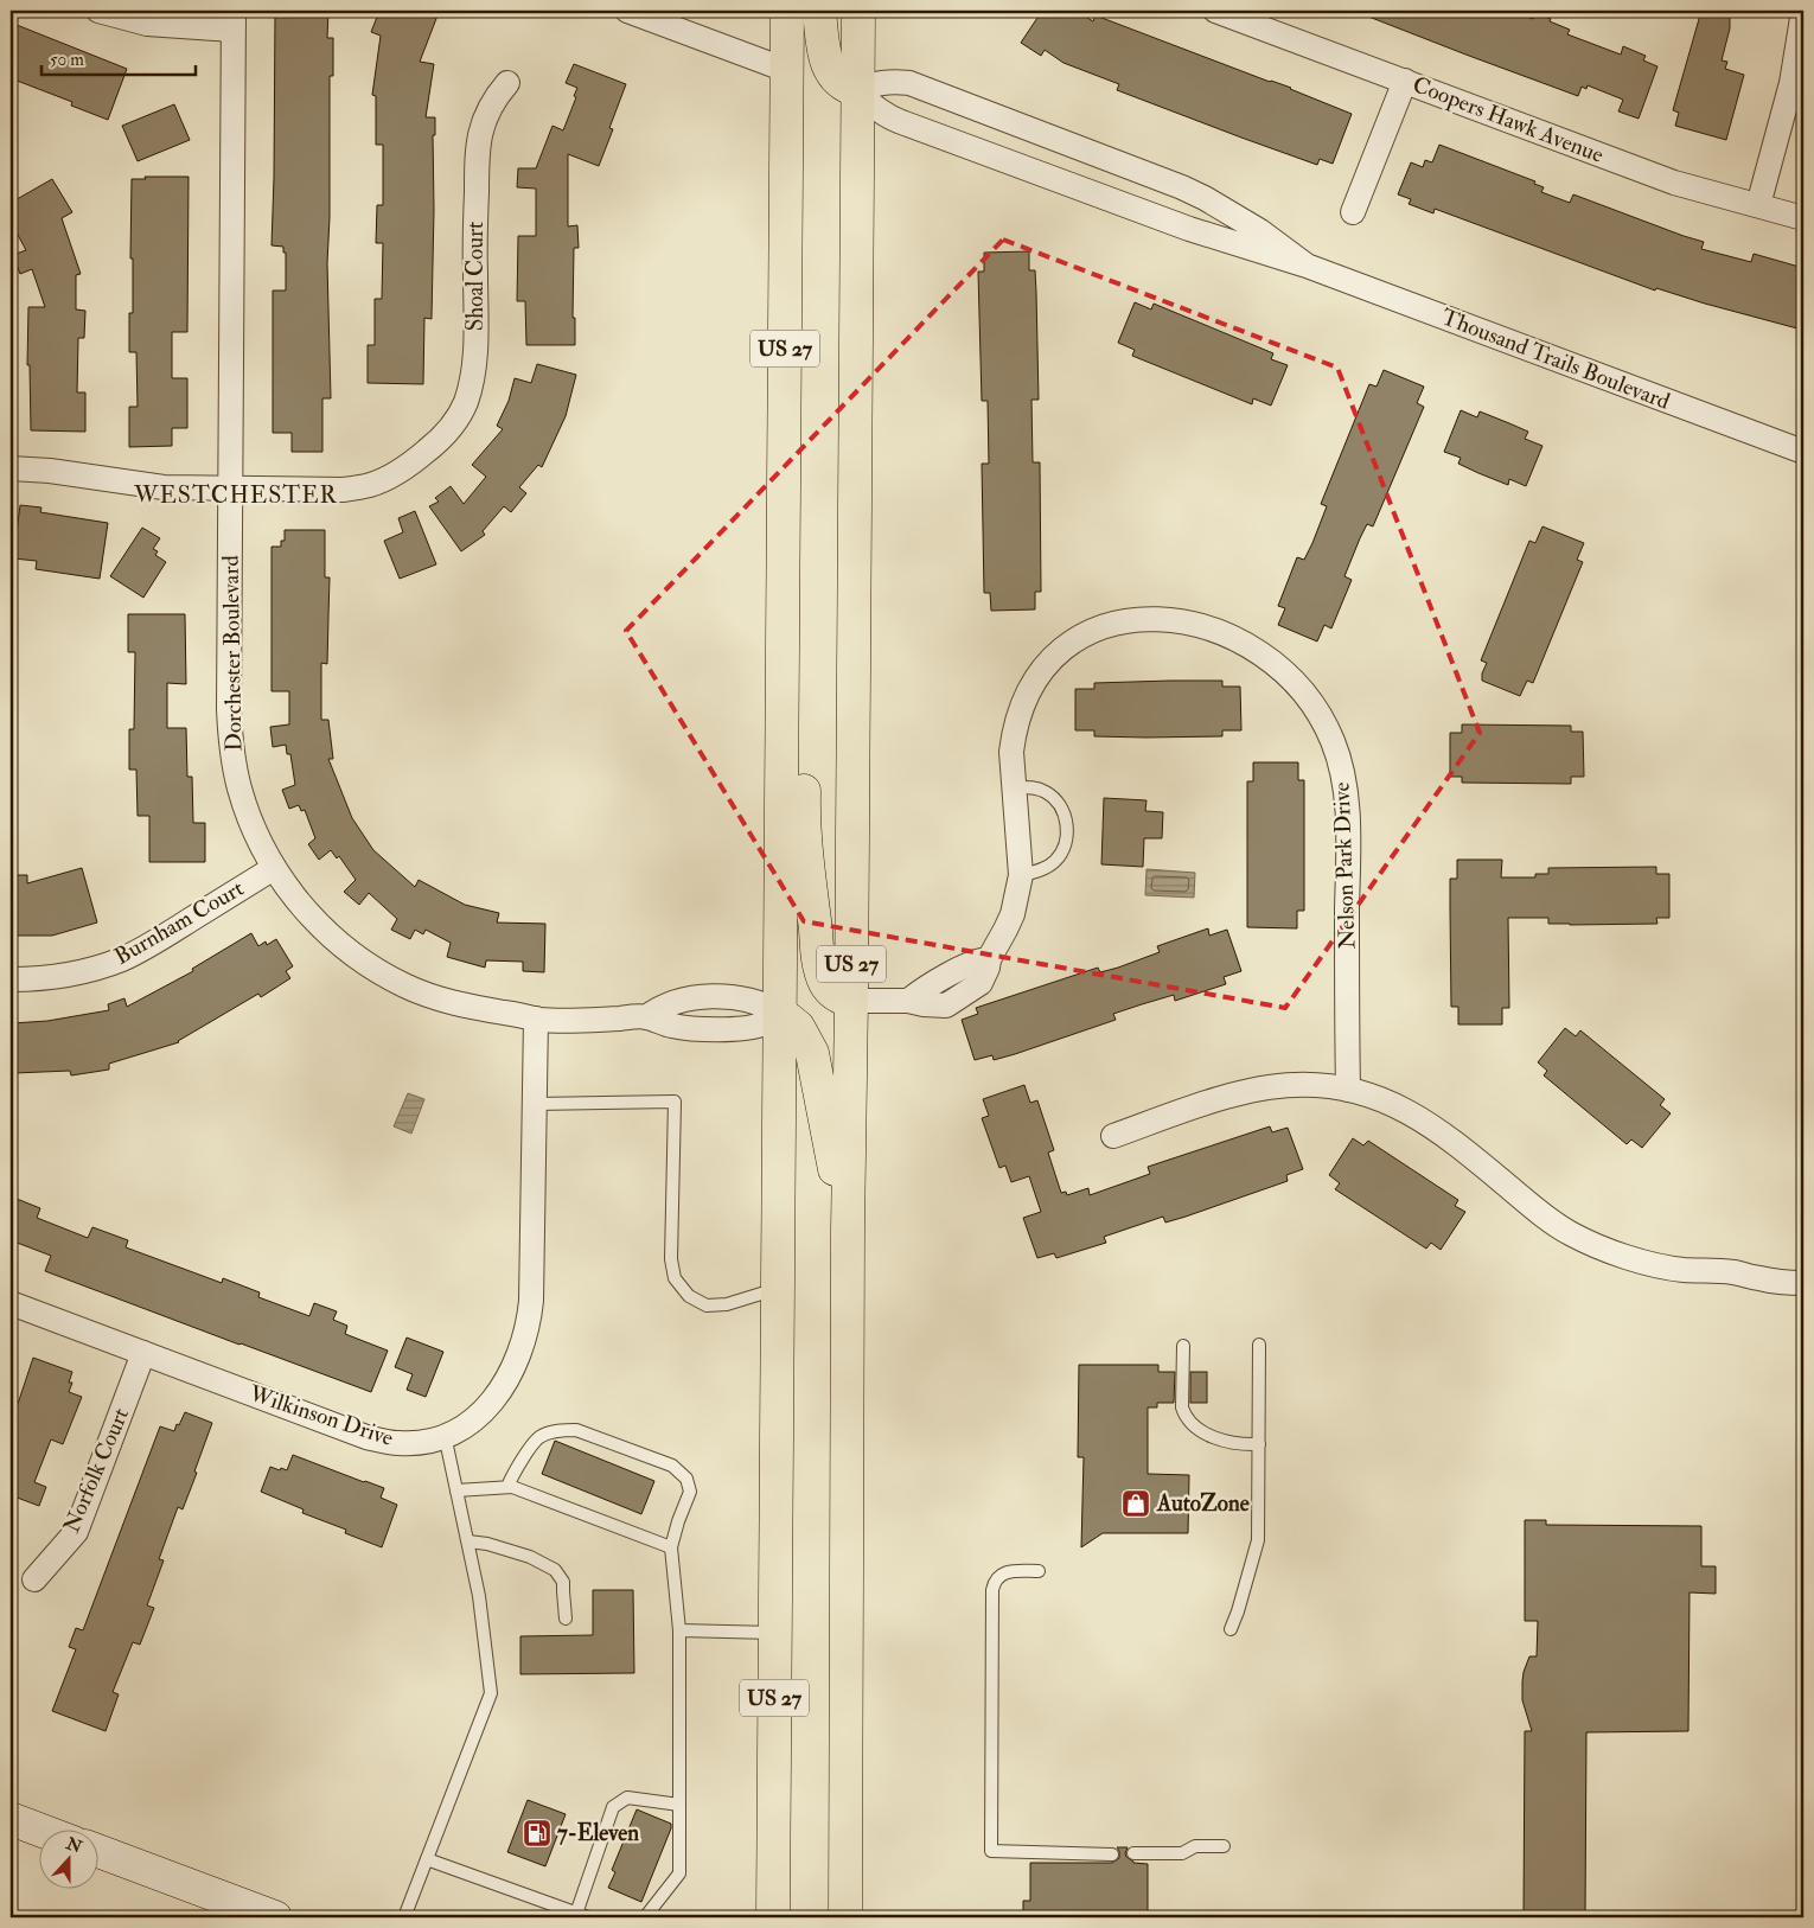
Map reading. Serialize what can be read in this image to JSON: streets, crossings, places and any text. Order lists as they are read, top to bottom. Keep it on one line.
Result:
{"streets":{"highway":["US 27"],"street":["Coopers Hawk Avenue","Shoal Court","Thousand Trails Boulevard","Dorchester Boulevard","Nelson Park Drive","Burnham Court","Wilkinson Drive","Norfolk Court"]},"crossings":[["Shoal Court","Dorchester Boulevard"],["US 27","Thousand Trails Boulevard"],["US 27","Dorchester Boulevard"],["US 27","Nelson Park Drive"],["Dorchester Boulevard","Burnham Court"],["Dorchester Boulevard","Wilkinson Drive"],["Wilkinson Drive","Norfolk Court"]],"districts":["WESTCHESTER"],"places":{"shop":["AutoZone"],"fuel station":["7-Eleven"]},"scale_bar":"50 m","north":"top"}
